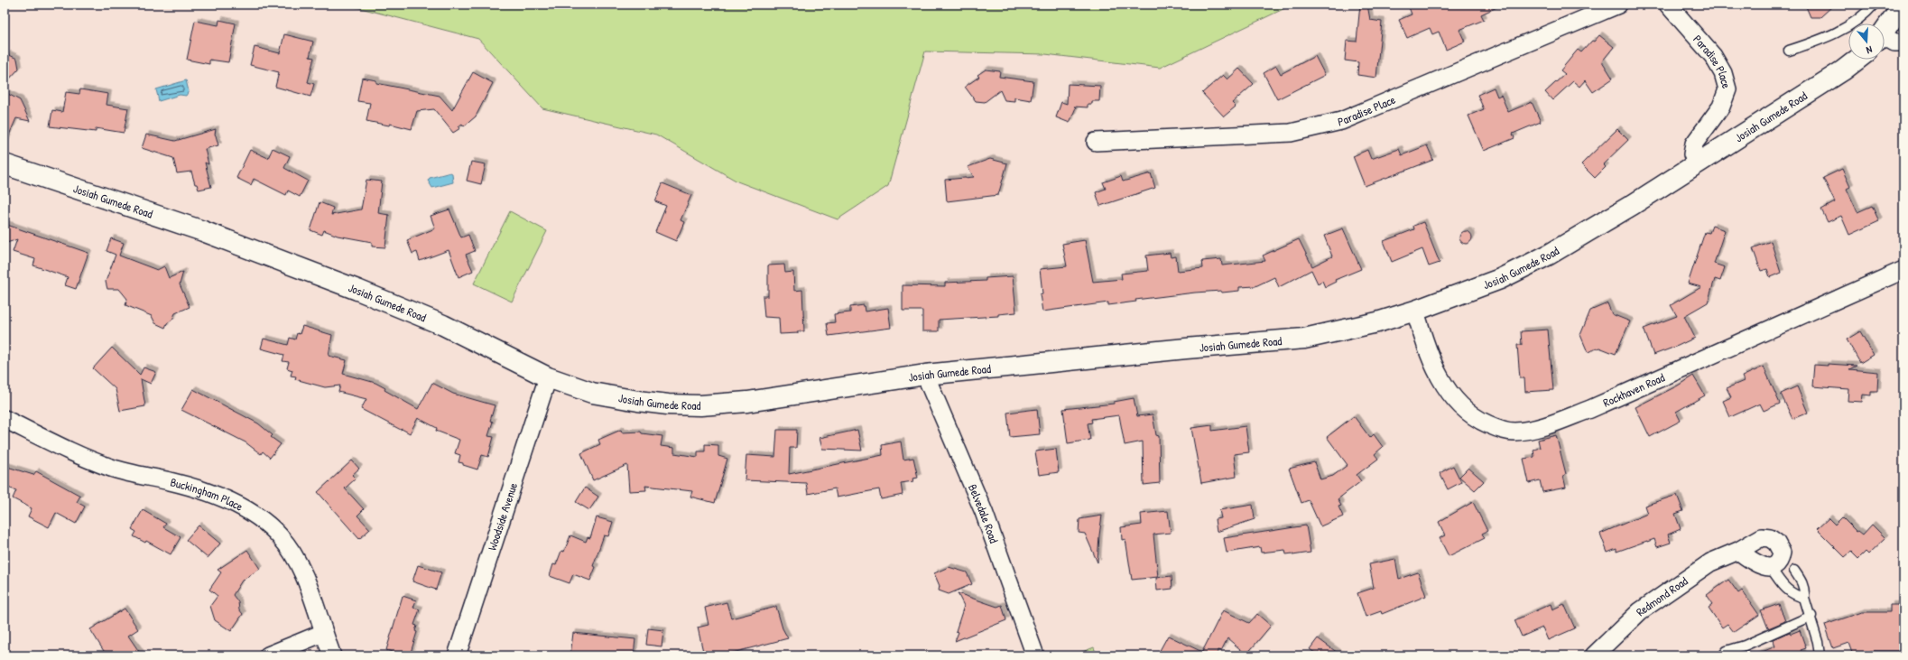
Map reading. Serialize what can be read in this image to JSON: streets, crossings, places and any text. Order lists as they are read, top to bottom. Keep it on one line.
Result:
{"streets":{"main road":["Josiah Gumede Road"],"street":["Paradise Place","Rockhaven Road","Buckingham Place","Belvedale Road","Woodside Avenue","Redmond Road"]},"crossings":[["Paradise Place","Josiah Gumede Road"],["Josiah Gumede Road","Rockhaven Road"],["Josiah Gumede Road","Belvedale Road"],["Josiah Gumede Road","Woodside Avenue"]],"north":"bottom"}
